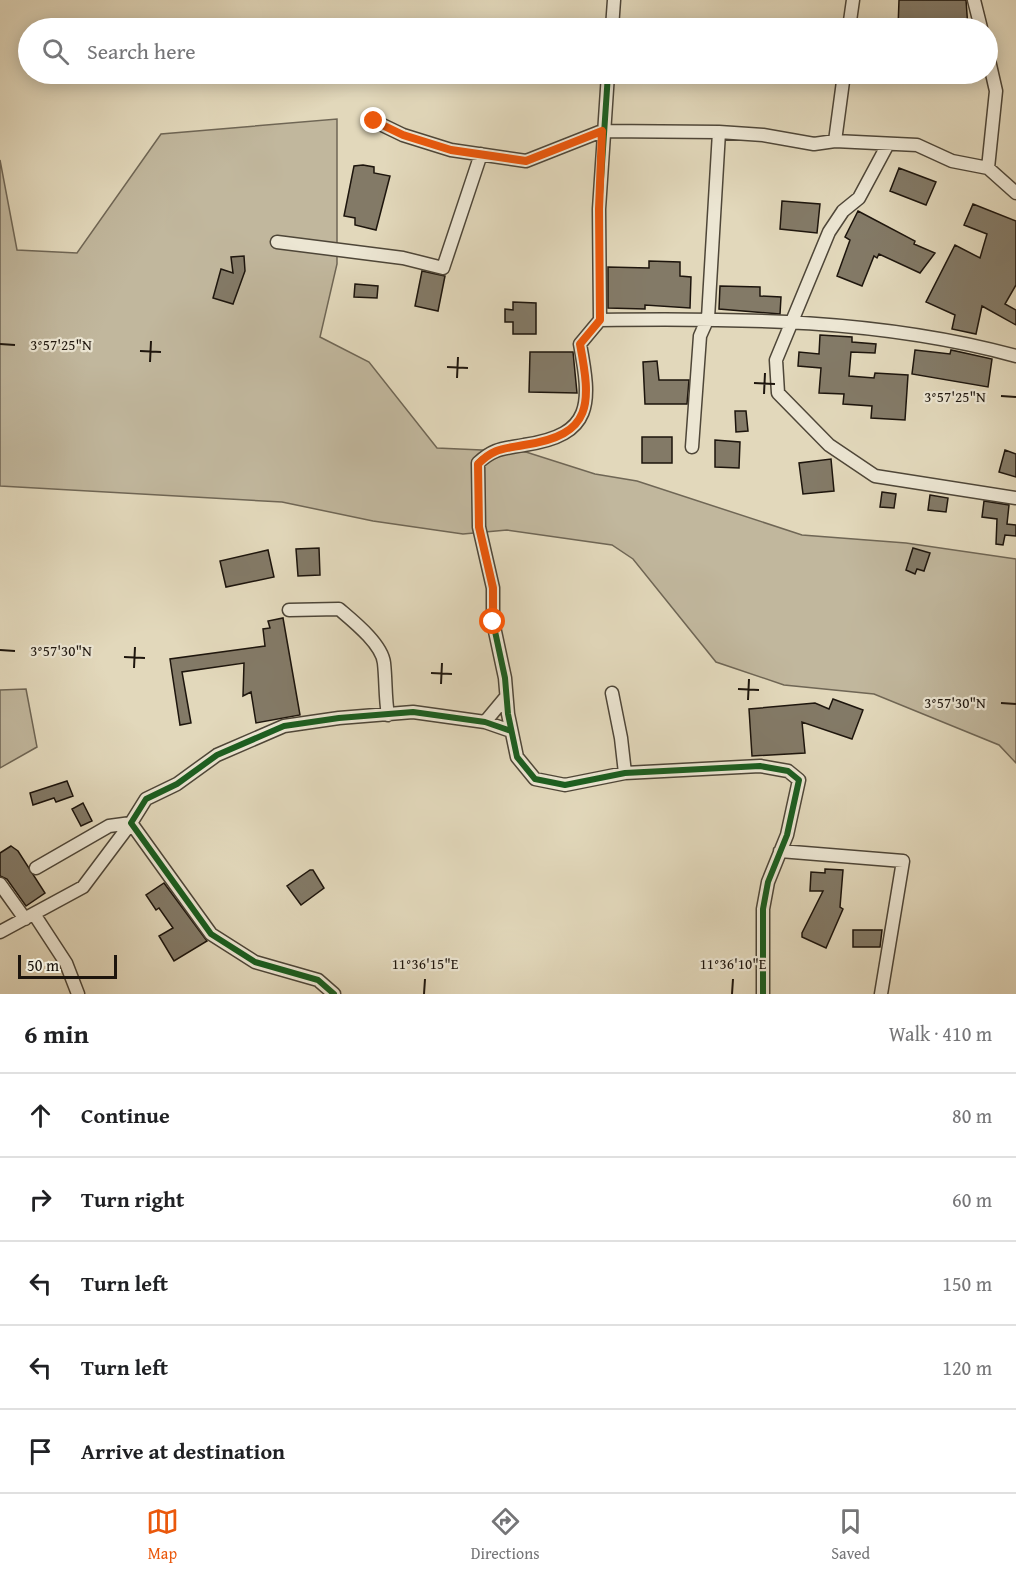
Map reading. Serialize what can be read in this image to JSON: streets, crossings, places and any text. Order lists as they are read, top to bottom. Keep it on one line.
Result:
{"scale_bar":"50 m","page":{"search":"Search here","scale":"50 m","heading":["6 min","Walk · 410 m"],"list":[["Continue","80 m"],["Turn right","60 m"],["Turn left","150 m"],["Turn left","120 m"],"Arrive at destination"],"nav":["Map","Directions","Saved"]},"coordinates":["3°57'25\"N","3°57'30\"N","11°36'15\"E","11°36'10\"E"]}
